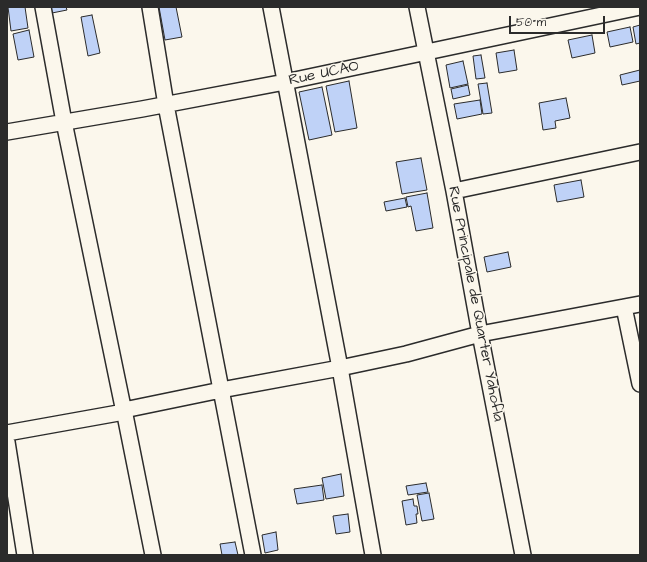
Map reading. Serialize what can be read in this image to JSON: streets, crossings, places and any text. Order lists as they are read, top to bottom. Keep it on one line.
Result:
{"streets":{"street":["Rue UCAO","Rue Principale de Quarter Yahofla"]},"crossings":[["Rue UCAO","Rue Principale de Quarter Yahofla"]],"scale_bar":"50 m"}
